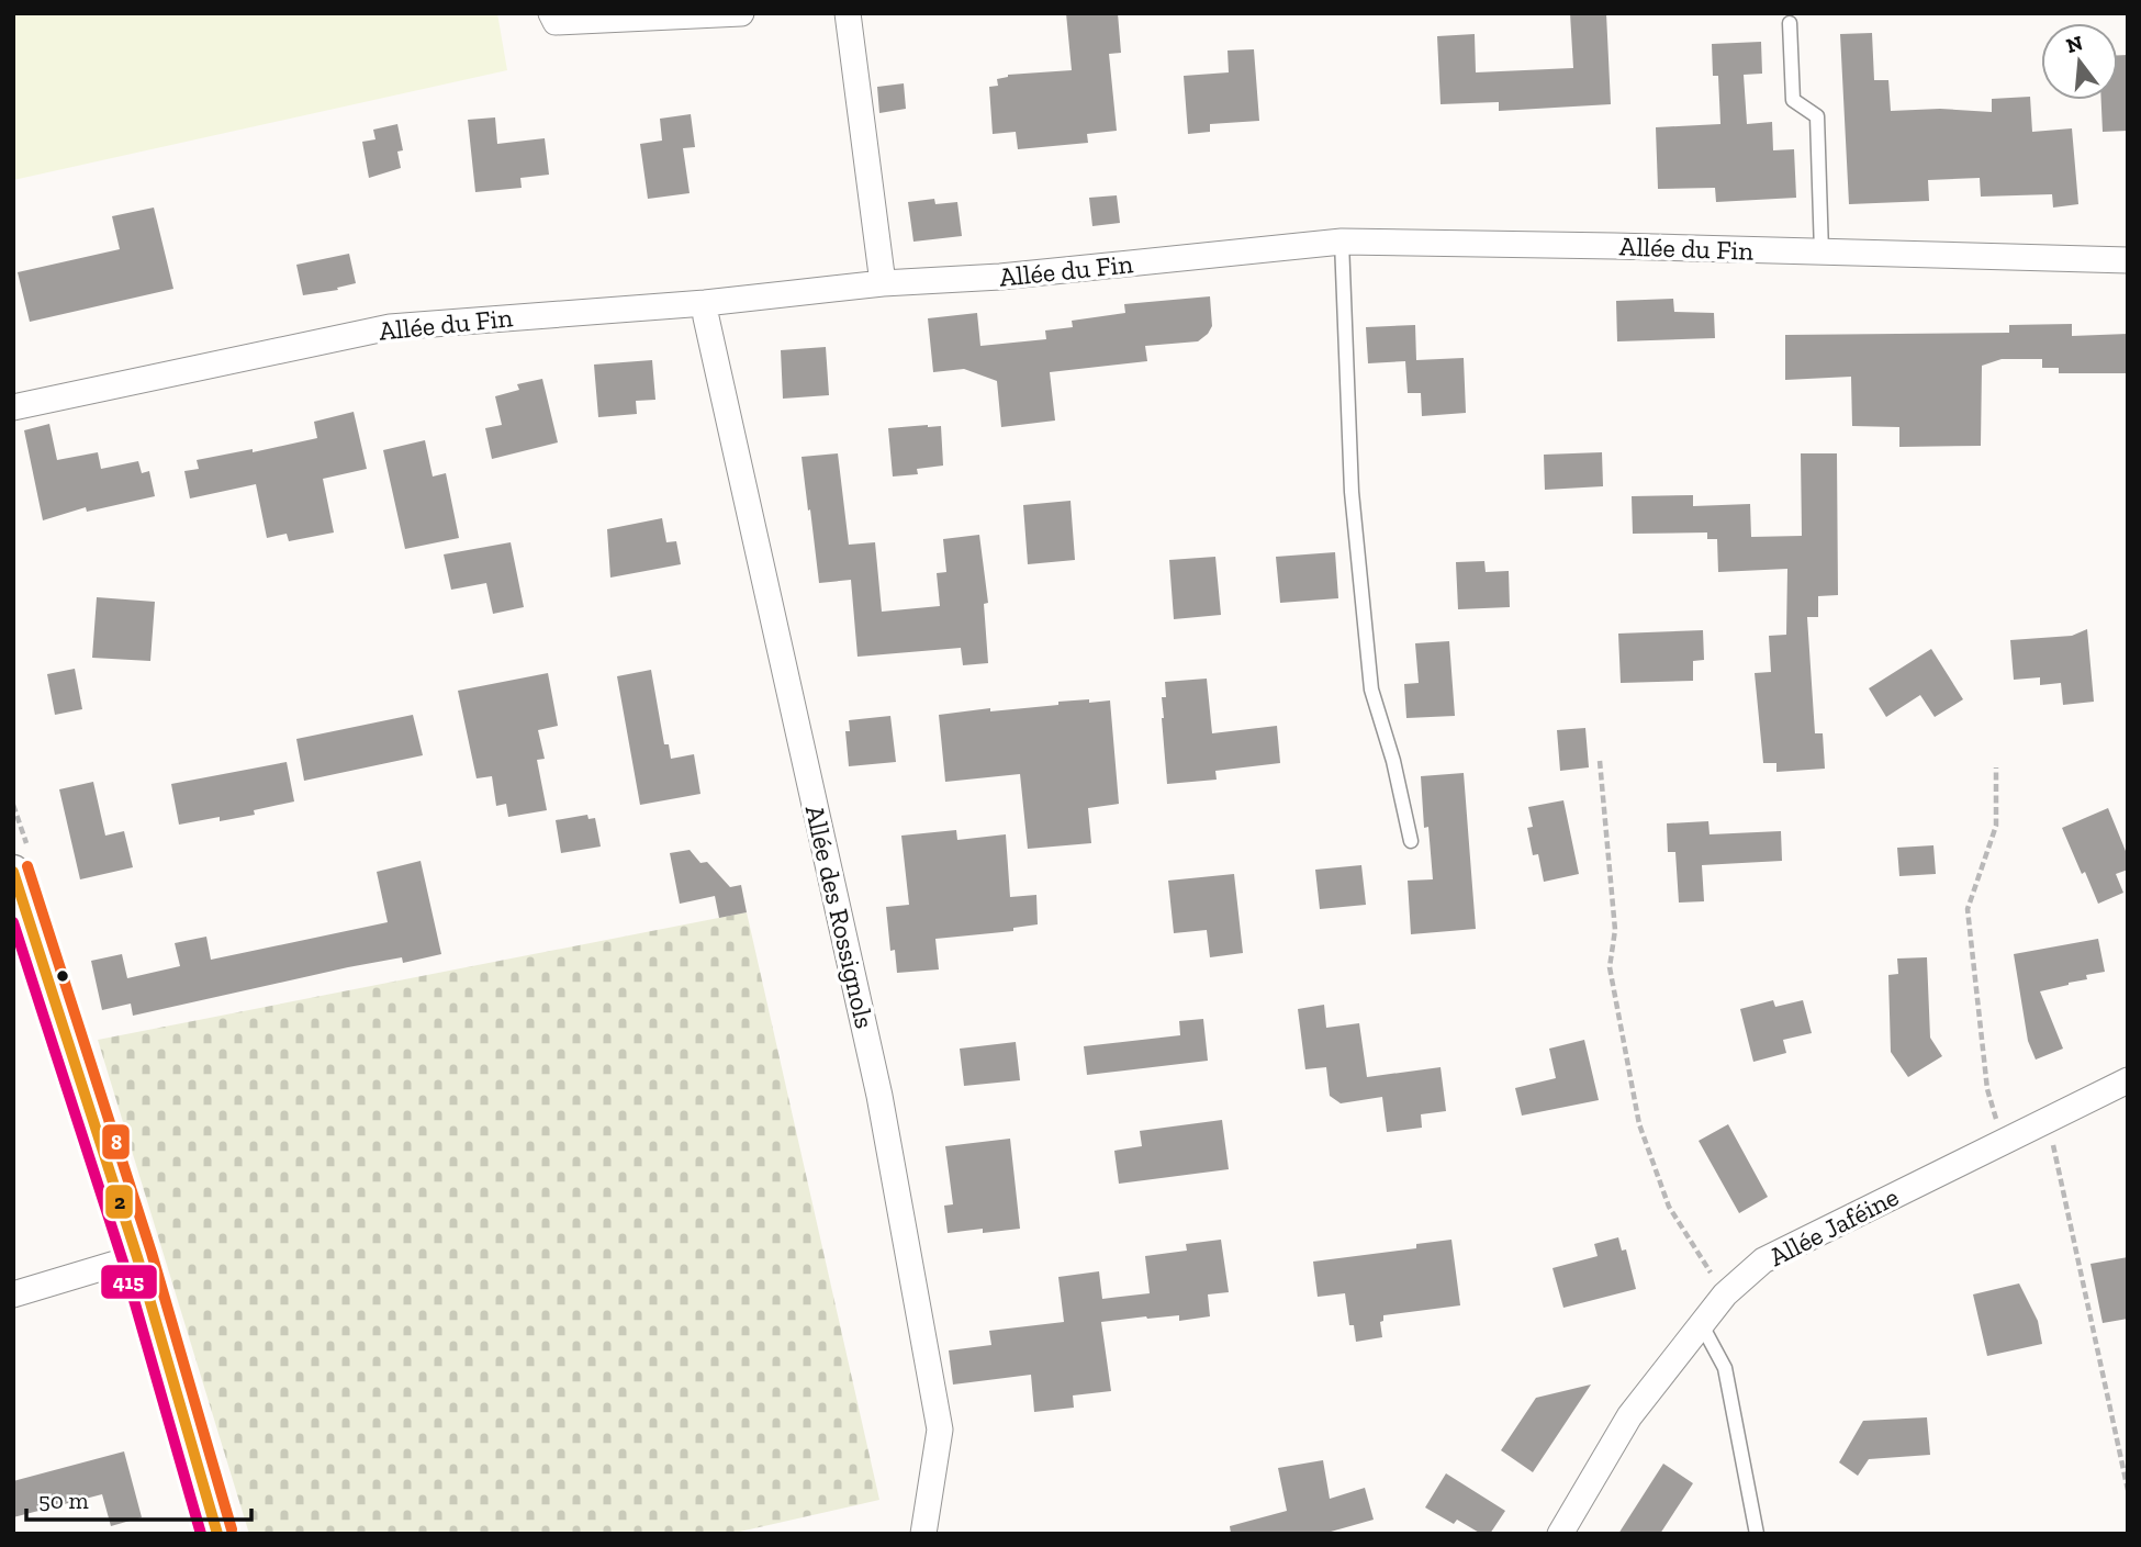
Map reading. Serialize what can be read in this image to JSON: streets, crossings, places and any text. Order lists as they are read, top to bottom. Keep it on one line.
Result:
{"streets":{"street":["Allée du Fin","Allée des Rossignols","Allée Jaféine"]},"crossings":[["Allée du Fin","Allée des Rossignols"]],"lines":["transit line 8","transit line 2","transit line 415"],"scale_bar":"50 m","north":"top"}
